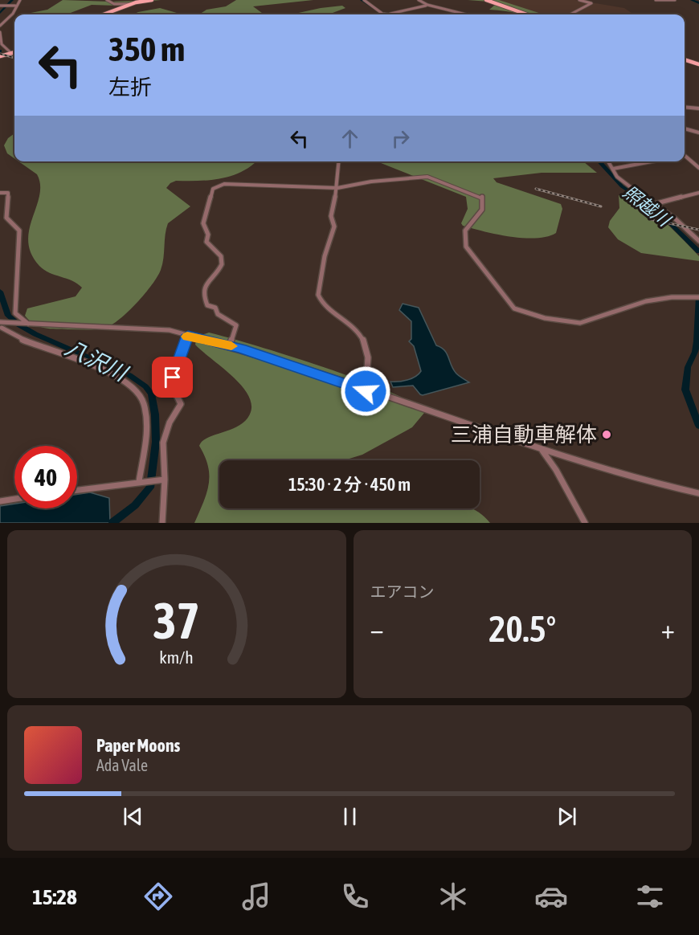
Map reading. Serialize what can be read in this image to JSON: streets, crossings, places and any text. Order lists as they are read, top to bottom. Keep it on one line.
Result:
{"water":["照越川","八沢川"],"places":["三浦自動車解体"],"page":{"turn":["350 m","左折"],"limit":"40","trip":"15:30 · 2 分 · 450 m","tile":"エアコン","heat":["−","20.5°","+"],"song":["Paper Moons","Ada Vale"],"tabs":"15:28","gauge":["37","km/h"]}}
